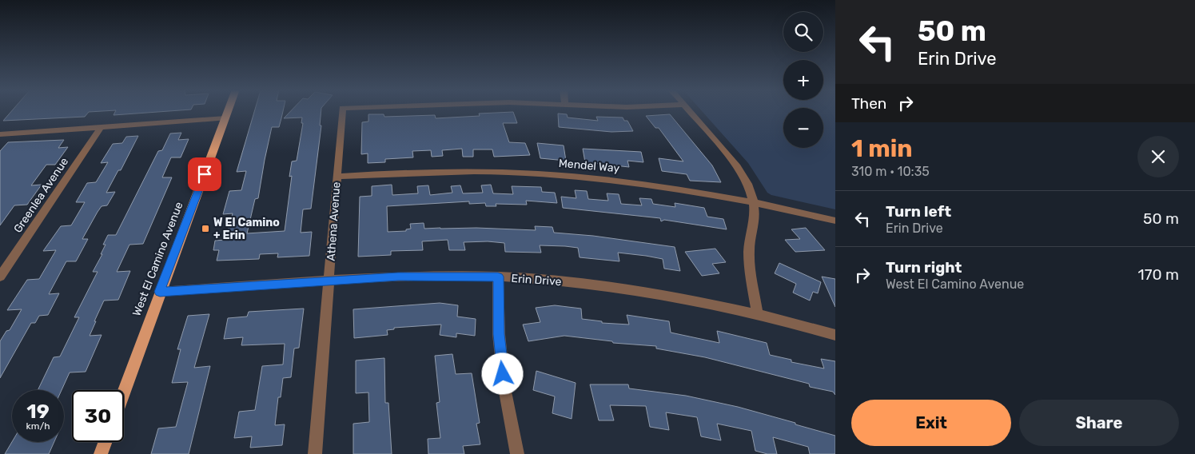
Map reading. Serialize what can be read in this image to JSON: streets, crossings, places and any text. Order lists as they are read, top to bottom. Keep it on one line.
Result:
{"streets":{"main road":["West El Camino Avenue"],"street":["Mendel Way","Greenlea Avenue","Athena Avenue","Erin Drive"]},"crossings":[["Mendel Way","Athena Avenue"],["Athena Avenue","Erin Drive"],["West El Camino Avenue","Erin Drive"]],"places":{"transit":["W El Camino + Erin"]},"page":{"turn":["50 m","Erin Drive"],"map_buttons":["+","−"],"then":"Then","heading":["1 min","310 m · 10:35"],"list":[{"name":"Turn left","note":"Erin Drive","value":"50 m"},{"name":"Turn right","note":"West El Camino Avenue","value":"170 m"}],"speed":"19 km/h","limit":"30","buttons":["Exit","Share"]}}
